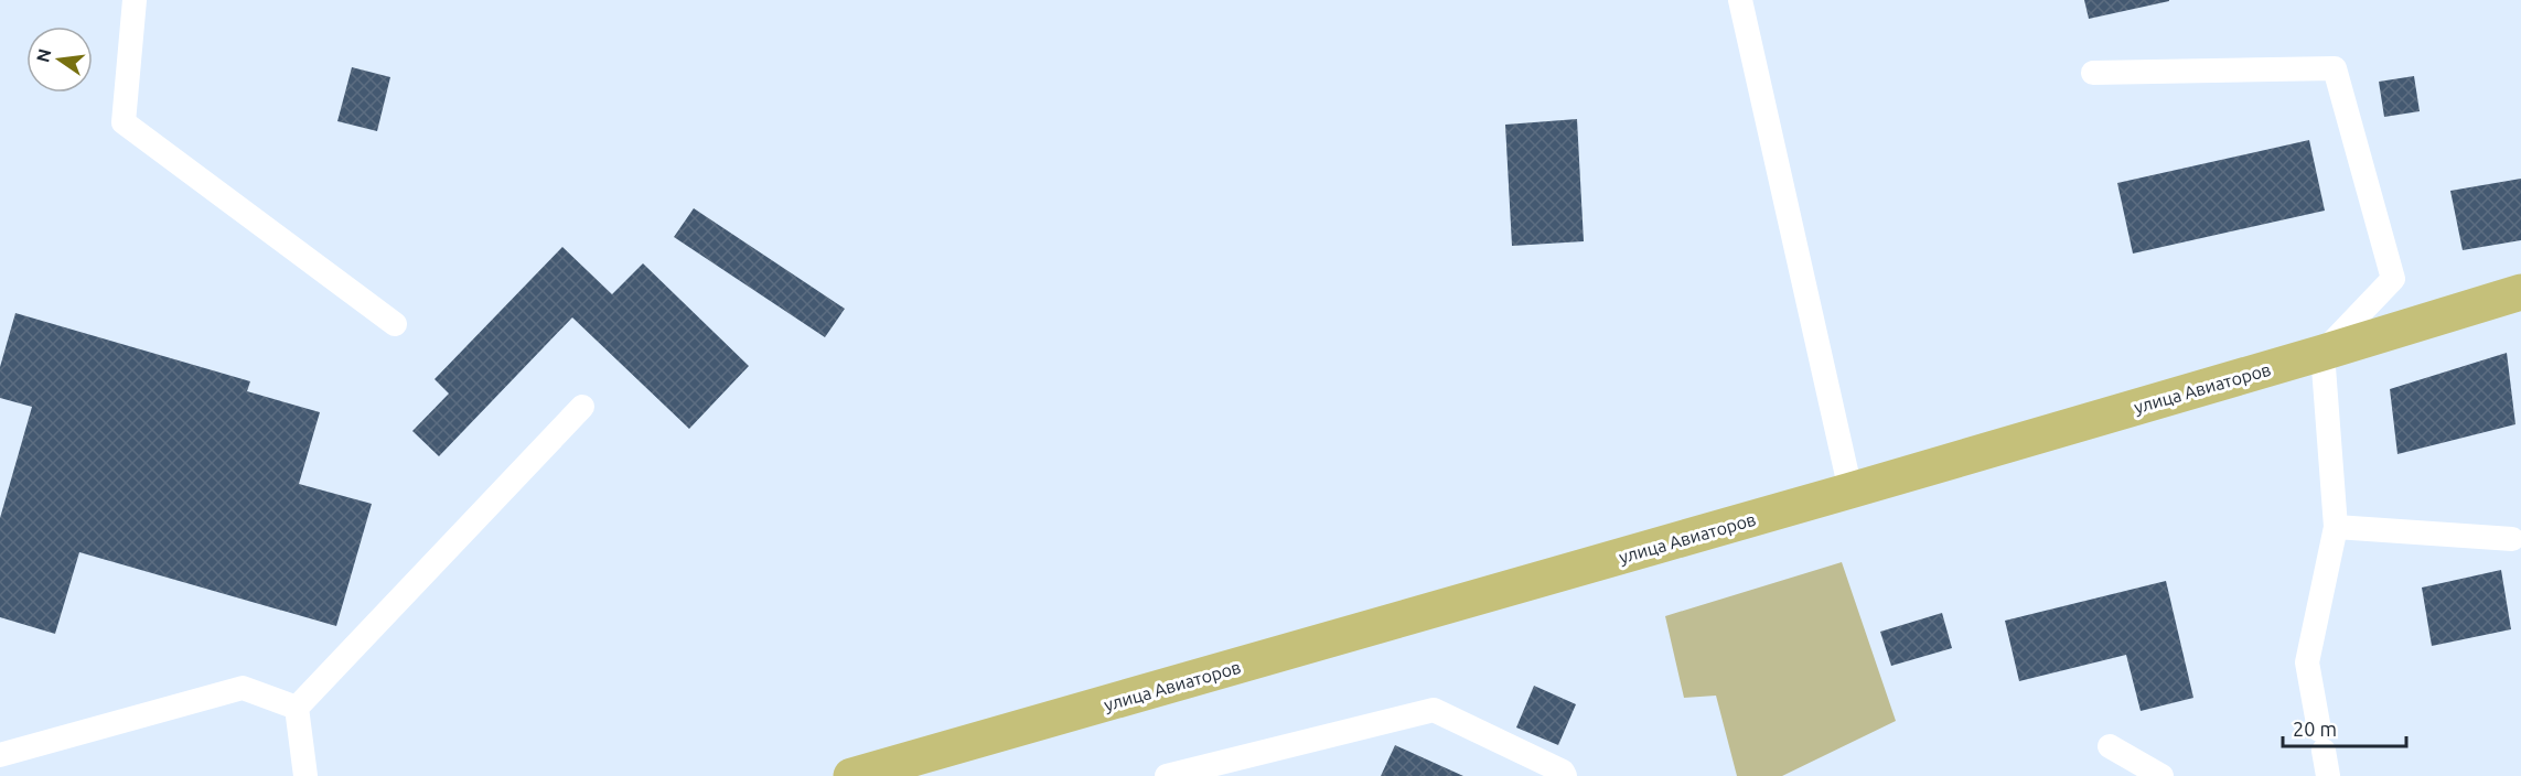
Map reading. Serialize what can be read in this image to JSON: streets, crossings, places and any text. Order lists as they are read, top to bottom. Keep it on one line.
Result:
{"streets":{"main road":["улица Авиаторов"]},"scale_bar":"20 m","north":"left"}
